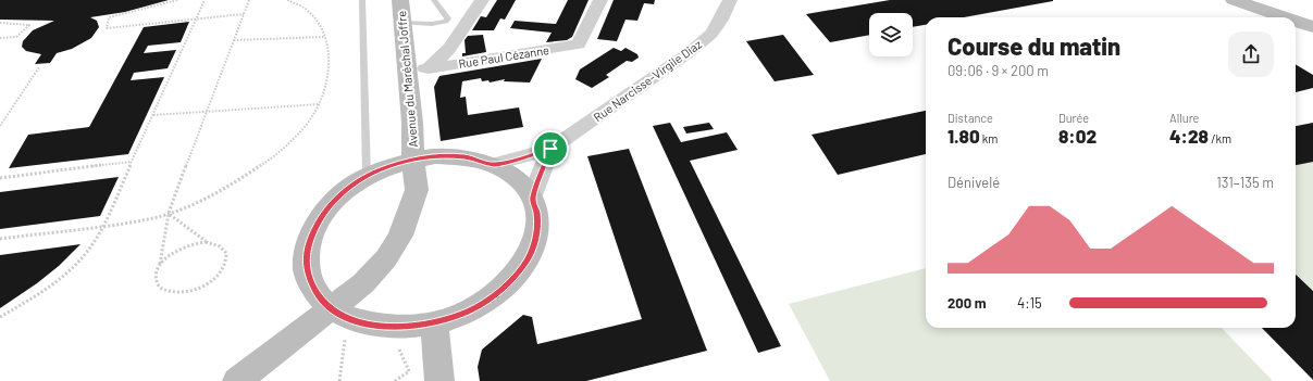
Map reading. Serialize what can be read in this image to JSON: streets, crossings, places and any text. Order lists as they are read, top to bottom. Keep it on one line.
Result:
{"streets":{"main road":["Avenue du Maréchal Joffre"],"street":["Rue Paul Cézanne","Rue Narcisse-Virgile Diaz"]},"crossings":[["Rue Paul Cézanne","Avenue du Maréchal Joffre"]],"page":{"heading":["Course du matin","09:06 · 9 × 200 m"],"stats":[["Distance","1.80 km"],["Durée","8:02"],["Allure","4:28 /km"]],"chart":["Dénivelé","131–135 m"],"list":[{"name":"200 m","note":"4:15"}]}}
